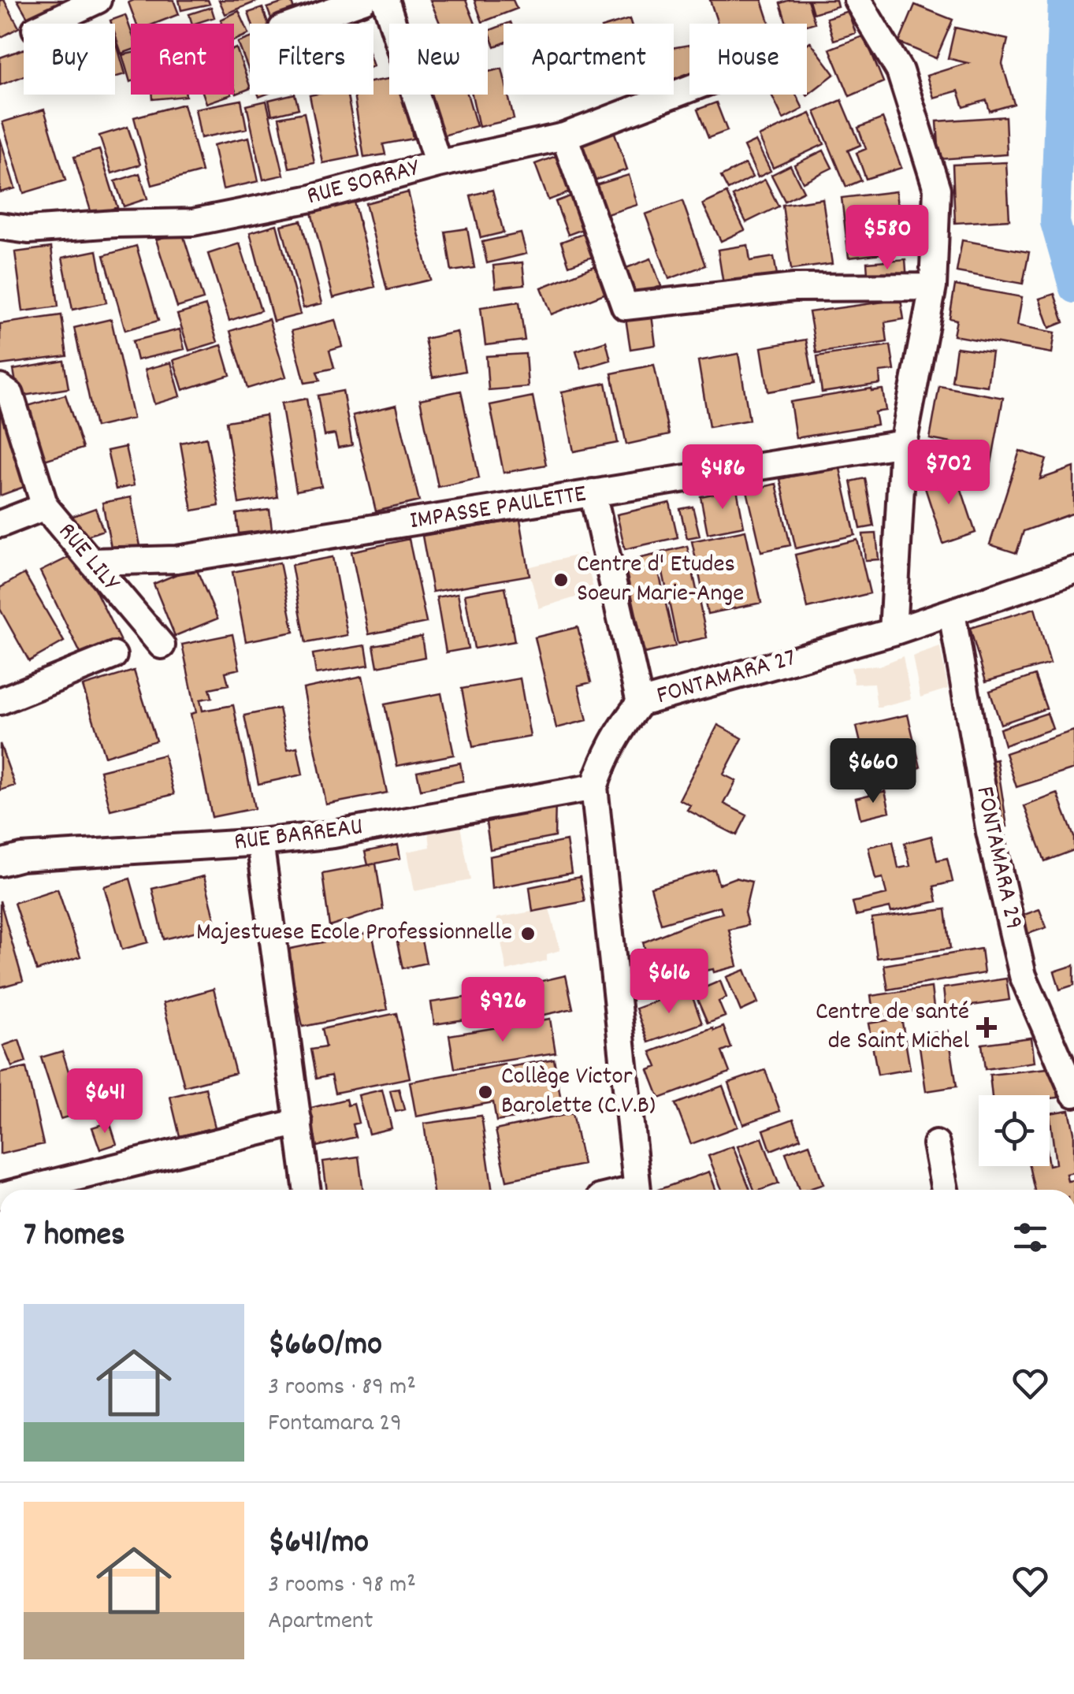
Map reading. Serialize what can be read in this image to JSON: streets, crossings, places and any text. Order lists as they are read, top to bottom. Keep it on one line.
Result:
{"streets":{"street":["RUE SORRAY","IMPASSE PAULETTE","RUE LILY","FONTAMARA 27","RUE BARREAU","FONTAMARA 29"]},"crossings":[["IMPASSE PAULETTE","RUE LILY"],["FONTAMARA 27","RUE BARREAU"],["FONTAMARA 27","FONTAMARA 29"]],"places":{"other":["Centre d' Etudes Soeur Marie-Ange","Majestuese Ecole Professionnelle","Collège Victor Barolette (C.V.B)"],"health":["Centre de santé de Saint Michel"]},"page":{"chip":["Buy","Rent","Filters","New","Apartment","House"],"price":["$580","$702","$486","$660","$616","$926","$641"],"heading":"7 homes","list":[{"name":"$660/mo","note":"3 rooms · 89 m² · Fontamara 29"},{"name":"$641/mo","note":"3 rooms · 98 m² · Apartment"}]}}
